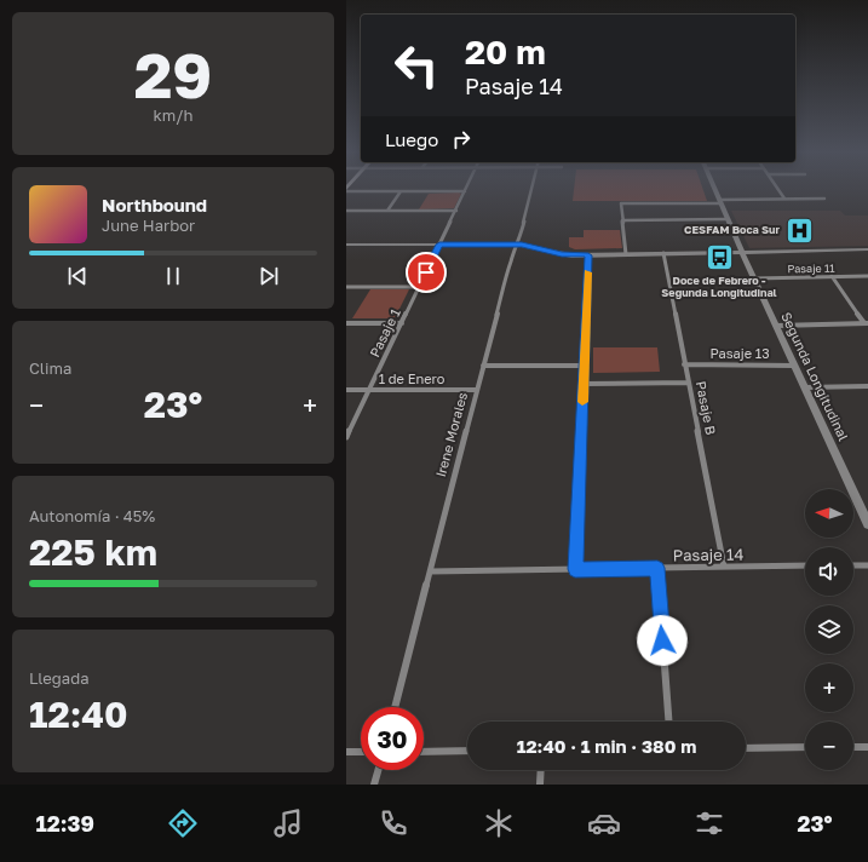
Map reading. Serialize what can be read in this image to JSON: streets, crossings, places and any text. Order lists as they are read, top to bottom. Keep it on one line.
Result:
{"streets":{"street":["Pasaje 11","Pasaje 1","Pasaje 13","Segunda Longitudinal","1 de Enero","Pasaje B","Irene Morales","Pasaje 14"]},"crossings":[["Pasaje 11","Segunda Longitudinal"],["Pasaje 1","1 de Enero"],["Pasaje 13","Segunda Longitudinal"],["Pasaje 13","Pasaje B"],["1 de Enero","Irene Morales"],["Pasaje B","Pasaje 14"],["Irene Morales","Pasaje 14"]],"places":{"hospital":["CESFAM Boca Sur"],"bus stop":["Doce de Febrero - Segunda Longitudinal"]},"north":"left","page":{"tile":[["29","km/h"],"Clima",["Autonomía · 45%","225 km"],["Llegada","12:40"]],"turn":["20 m","Pasaje 14"],"then":"Luego","song":["Northbound","June Harbor"],"heat":["−","23°","+"],"map_buttons":["+","−"],"limit":"30","trip":"12:40 · 1 min · 380 m","tabs":["12:39","23°"]}}
